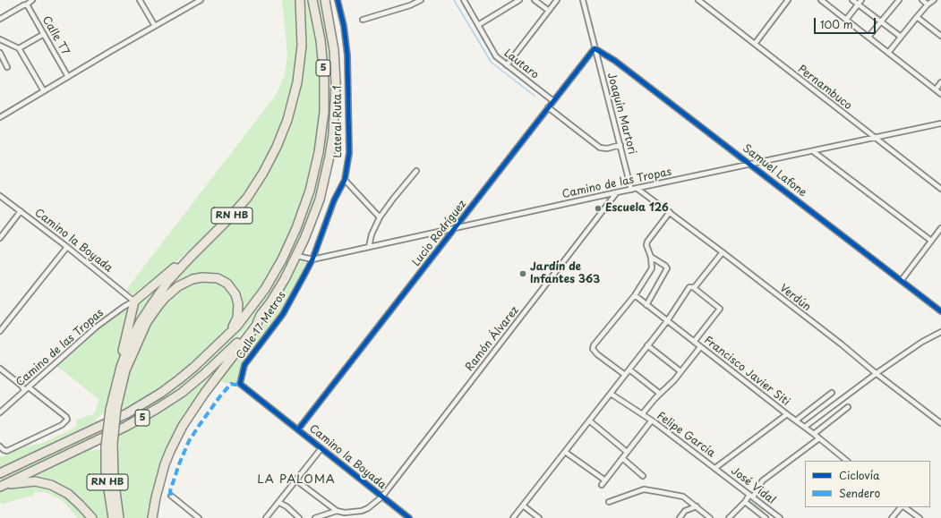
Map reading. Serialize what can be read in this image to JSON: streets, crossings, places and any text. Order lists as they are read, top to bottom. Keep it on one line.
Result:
{"streets":{"highway":["5","RN HB"],"street":["Calle T7","Lautaro","Pernambuco","Joaquín Martori","Lateral Ruta 1","Samuel Lafone","Camino de las Tropas","Lucio Rodríguez","Camino la Boyada","Verdún","Calle 17 Metros","Ramón Álvarez","Francisco Javier Siti","Felipe García","José Vidal"]},"crossings":[["Lautaro","Lucio Rodríguez"],["Pernambuco","Camino de las Tropas"],["Joaquín Martori","Samuel Lafone"],["Joaquín Martori","Camino de las Tropas"],["Joaquín Martori","Lucio Rodríguez"],["Lateral Ruta 1","Camino de las Tropas"],["Lateral Ruta 1","Calle 17 Metros"],["Samuel Lafone","Camino de las Tropas"],["Samuel Lafone","Lucio Rodríguez"],["Camino de las Tropas","Lucio Rodríguez"],["Camino de las Tropas","Camino la Boyada"],["Camino de las Tropas","Verdún"],["Camino de las Tropas","Calle 17 Metros"],["Camino de las Tropas","Ramón Álvarez"],["Lucio Rodríguez","Camino la Boyada"],["Camino la Boyada","Calle 17 Metros"],["Camino la Boyada","Ramón Álvarez"],["Francisco Javier Siti","Felipe García"],["Felipe García","José Vidal"]],"districts":["LA PALOMA"],"places":["Escuela 126","Jardín de Infantes 363"],"legend":["Ciclovía","Sendero"],"scale_bar":"100 m"}
